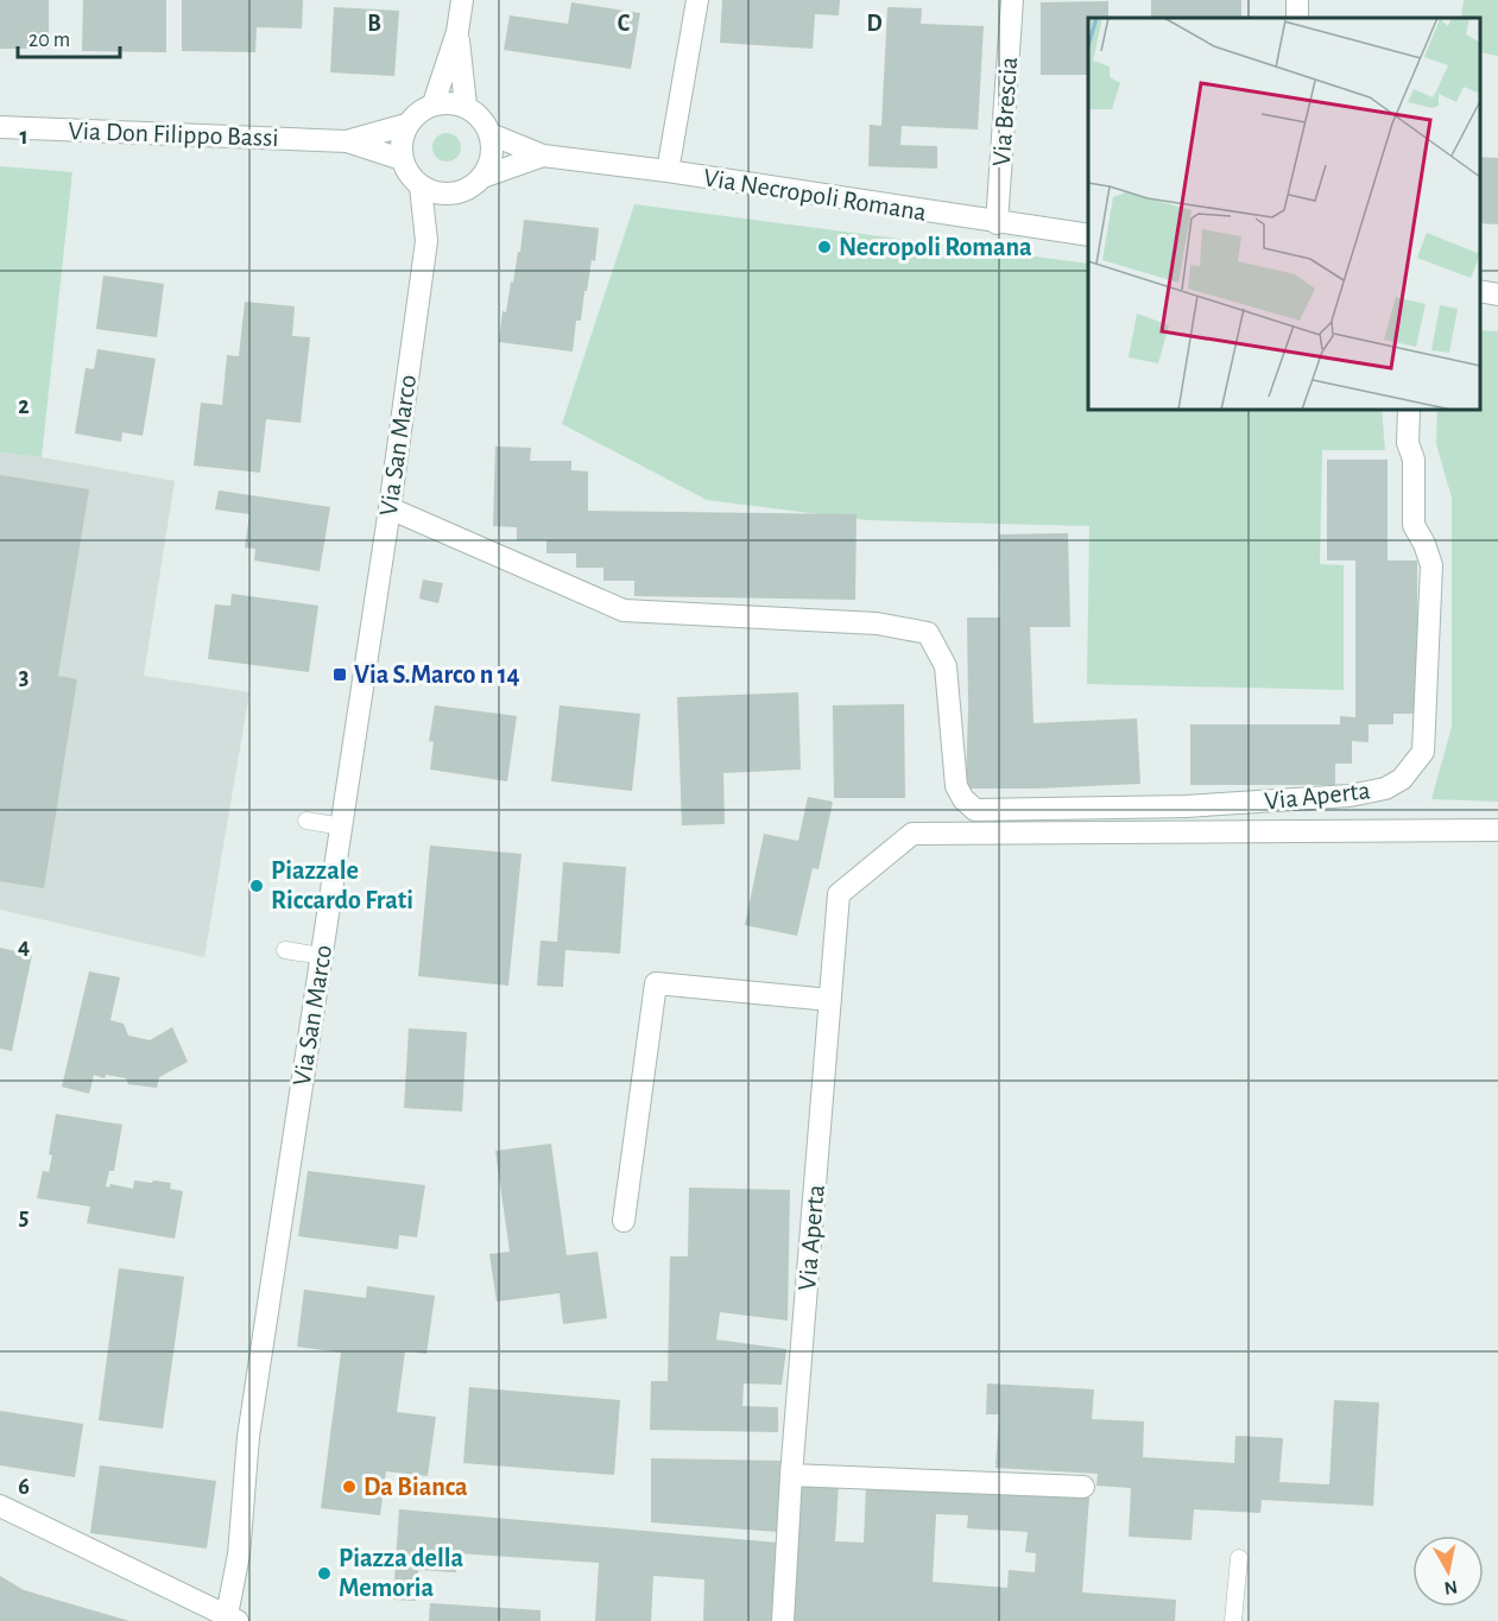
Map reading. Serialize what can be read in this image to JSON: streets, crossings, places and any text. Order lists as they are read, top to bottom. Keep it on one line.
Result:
{"streets":{"street":["Via Brescia","Via Don Filippo Bassi","Via Necropoli Romana","Via San Marco","Via Aperta"]},"crossings":[["Via Brescia","Via Necropoli Romana"],["Via Don Filippo Bassi","Via Necropoli Romana"],["Via Don Filippo Bassi","Via San Marco"],["Via Necropoli Romana","Via San Marco"],["Via San Marco","Via Aperta"]],"places":{"other":["Necropoli Romana","Piazzale Riccardo Frati","Da Bianca","Piazza della Memoria"],"transit":["Via S.Marco n 14"]},"scale_bar":"20 m","north":"bottom","grid":{"columns":["B","C","D"],"rows":["1","2","3","4","5","6"]}}
